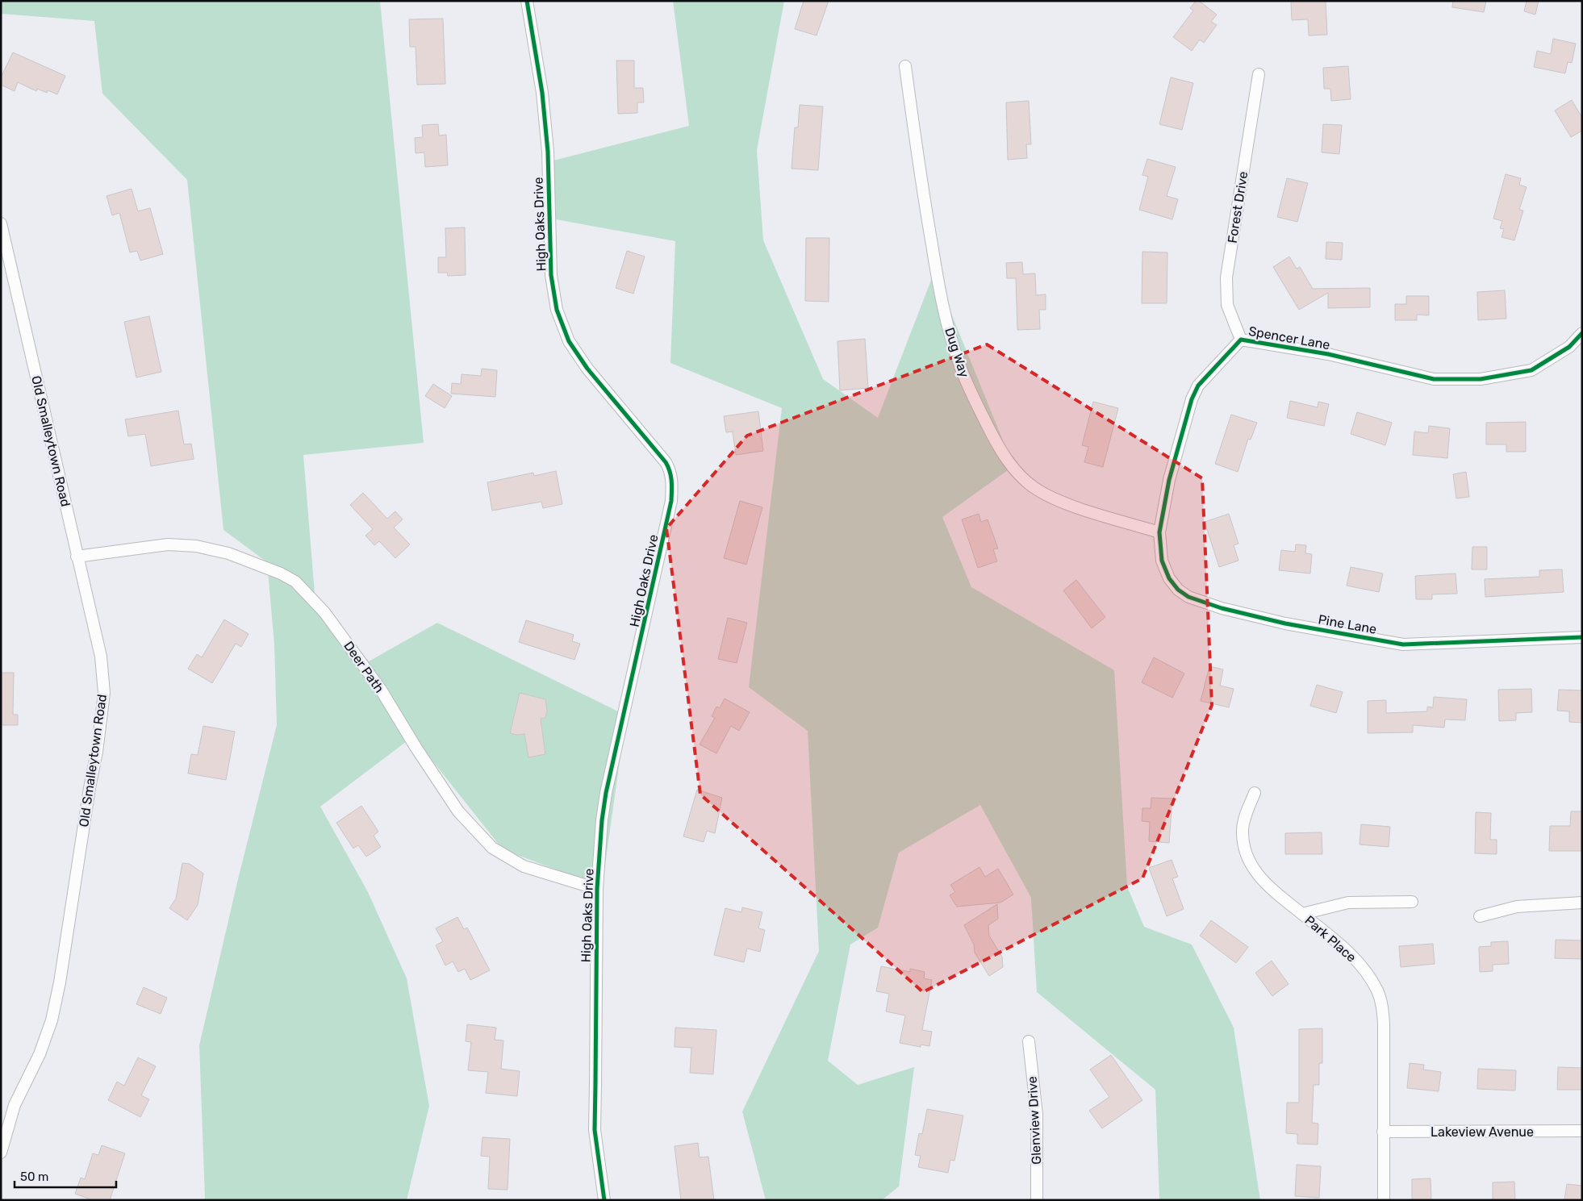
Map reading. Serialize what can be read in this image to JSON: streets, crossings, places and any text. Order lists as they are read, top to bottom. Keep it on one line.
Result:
{"streets":{"street":["Forest Drive","High Oaks Drive","Spencer Lane","Dug Way","Old Smalleytown Road","Pine Lane","Deer Path","Park Place","Glenview Drive","Lakeview Avenue"]},"crossings":[["Forest Drive","Spencer Lane"],["High Oaks Drive","Deer Path"],["Spencer Lane","Dug Way"],["Spencer Lane","Pine Lane"],["Dug Way","Pine Lane"],["Old Smalleytown Road","Deer Path"],["Park Place","Lakeview Avenue"]],"scale_bar":"50 m"}
